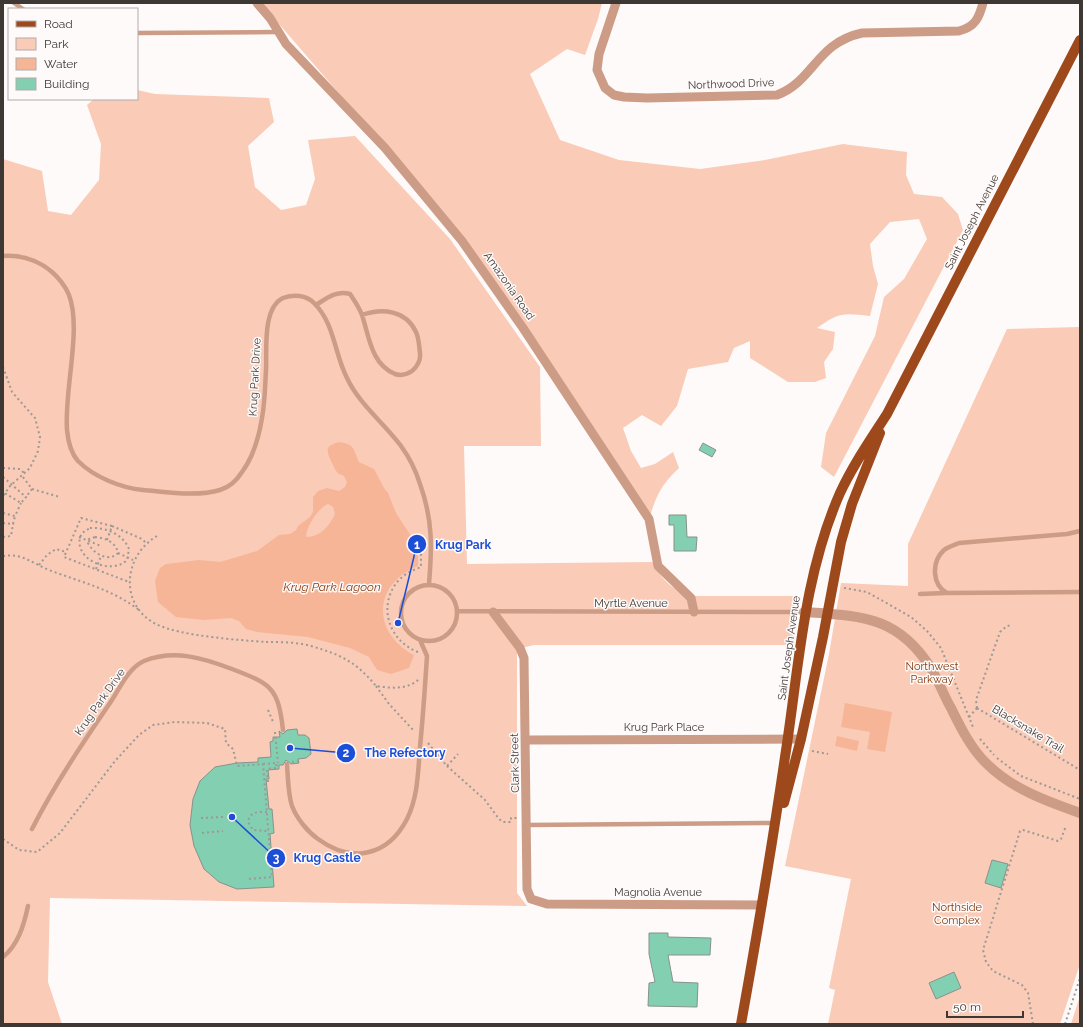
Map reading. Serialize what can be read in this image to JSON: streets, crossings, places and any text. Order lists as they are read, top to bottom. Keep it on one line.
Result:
{"streets":{"main road":["Saint Joseph Avenue"],"street":["Northwood Drive","Amazonia Road","Krug Park Place","Clark Street","Magnolia Avenue"],"lane":["Krug Park Drive","Myrtle Avenue"],"path":["Blacksnake Trail"]},"crossings":[["Saint Joseph Avenue","Myrtle Avenue"],["Saint Joseph Avenue","Krug Park Place"],["Saint Joseph Avenue","Magnolia Avenue"],["Amazonia Road","Myrtle Avenue"],["Krug Park Drive","Myrtle Avenue"],["Myrtle Avenue","Clark Street"],["Krug Park Place","Clark Street"],["Clark Street","Magnolia Avenue"]],"water":["Krug Park Lagoon"],"parks":["Northwest Parkway","Northside Complex"],"places":["Krug Park","The Refectory","Krug Castle"],"legend":["Road","Park","Water","Building"],"scale_bar":"50 m"}
